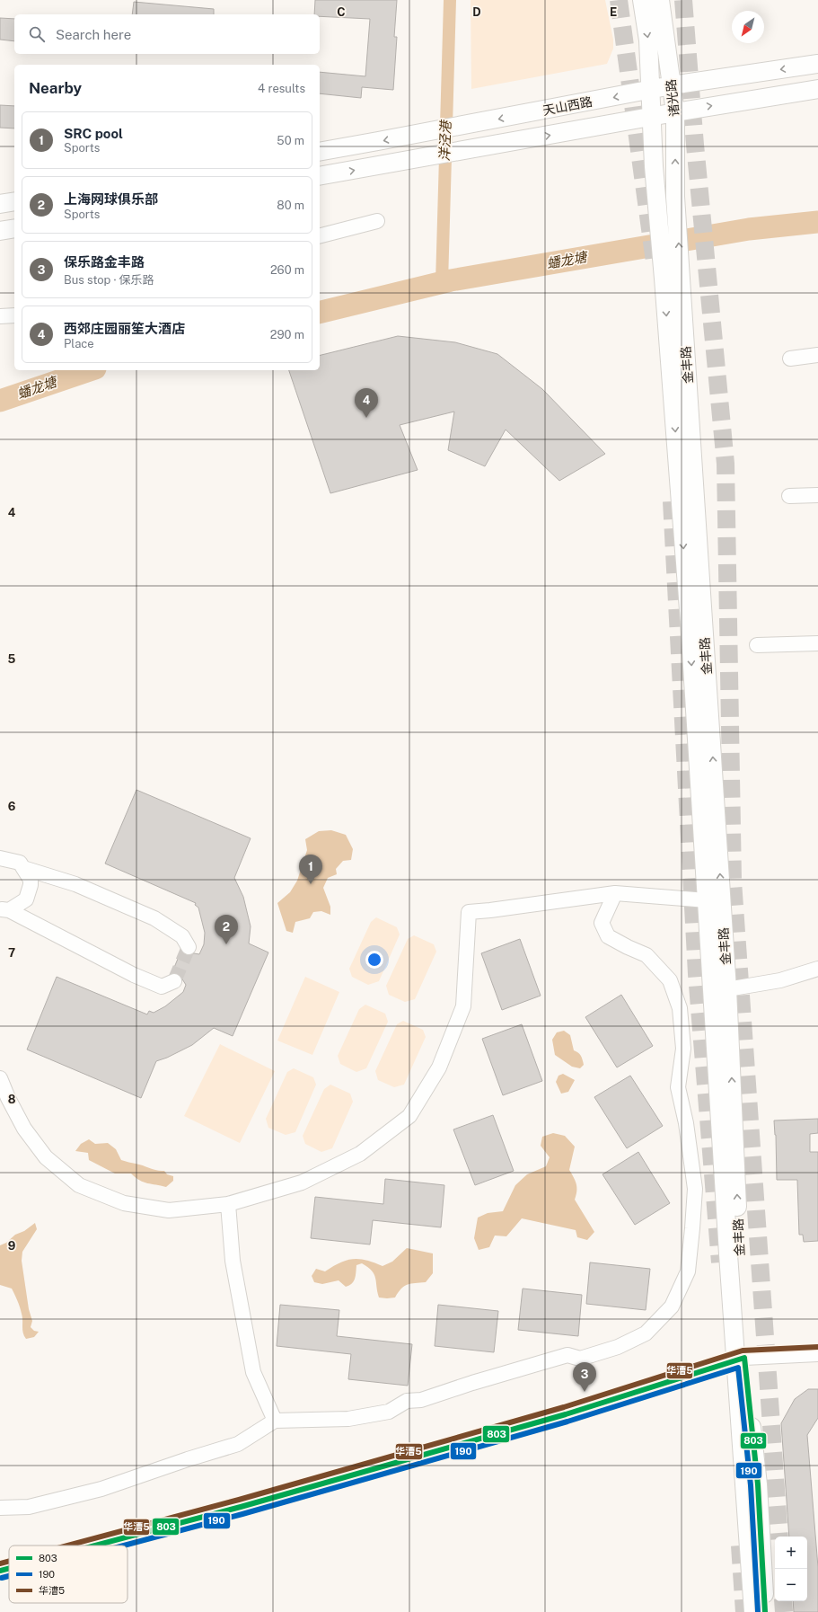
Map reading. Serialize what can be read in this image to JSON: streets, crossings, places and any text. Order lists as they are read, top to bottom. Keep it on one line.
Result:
{"streets":{"main road":["诸光路","天山西路","金丰路"]},"crossings":[["诸光路","天山西路"],["诸光路","金丰路"]],"water":["洋泾港","蟠龙塘"],"lines":["transit line 华漕5","transit line 803","transit line 190"],"legend":["803","190","华漕5"],"north":"bottom left","page":{"search":"Search here","heading":["Nearby","4 results"],"list":[{"mark":"1","name":"SRC pool","note":"Sports","value":"50 m"},{"mark":"2","name":"上海网球俱乐部","note":"Sports","value":"80 m"},{"mark":"3","name":"保乐路金丰路","note":"Bus stop · 保乐路","value":"260 m"},{"mark":"4","name":"西郊庄园丽笙大酒店","note":"Place","value":"290 m"}],"pins":["4","1","2","3"],"map_buttons":["+","−"]},"grid":{"columns":["C","D","E"],"rows":["4","5","6","7","8","9"]}}
